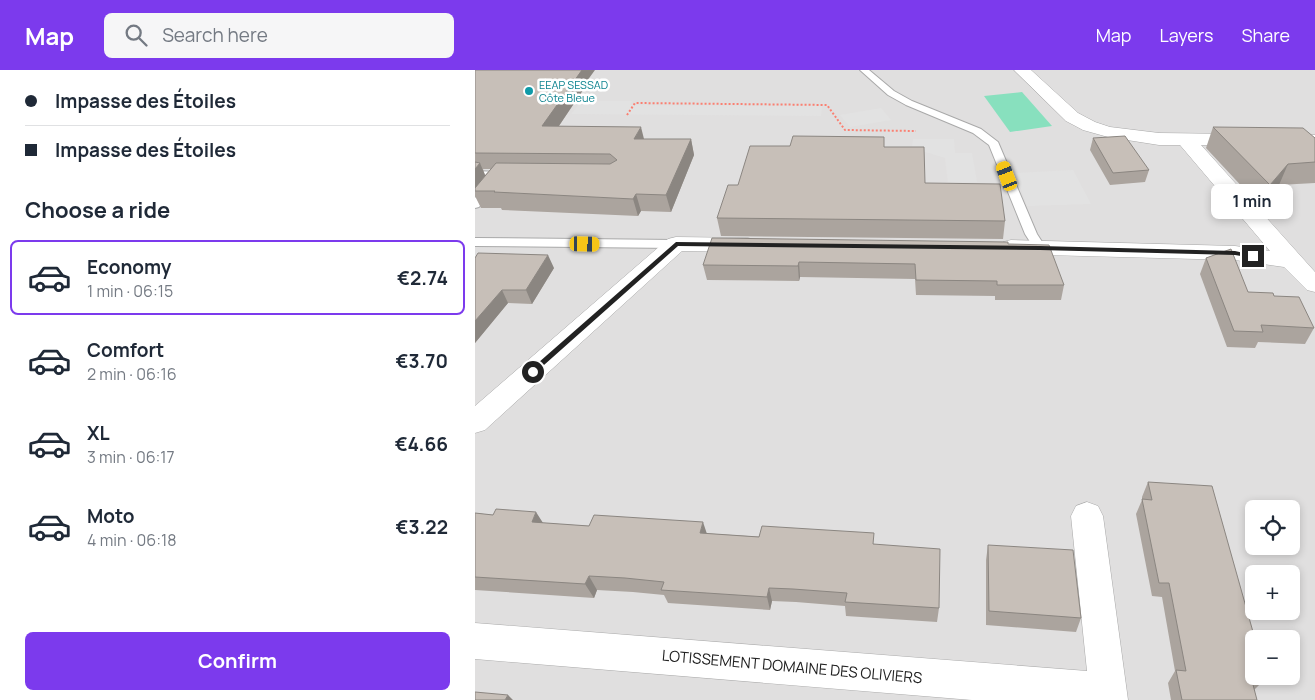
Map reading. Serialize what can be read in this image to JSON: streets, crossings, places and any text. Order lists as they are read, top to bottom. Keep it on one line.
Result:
{"streets":{"street":["LOTISSEMENT DOMAINE DES OLIVIERS"]},"places":["EEAP SESSAD Côte Bleue"],"page":{"header":"Map","search":"Search here","nav":["Map","Layers","Share"],"banner":["Impasse des Étoiles","Impasse des Étoiles"],"heading":"Choose a ride","bubble":"1 min","list":[{"name":"Economy","note":"1 min · 06:15","value":"€2.74"},{"name":"Comfort","note":"2 min · 06:16","value":"€3.70"},{"name":"XL","note":"3 min · 06:17","value":"€4.66"},{"name":"Moto","note":"4 min · 06:18","value":"€3.22"}],"map_buttons":["+","−"],"buttons":"Confirm"}}
